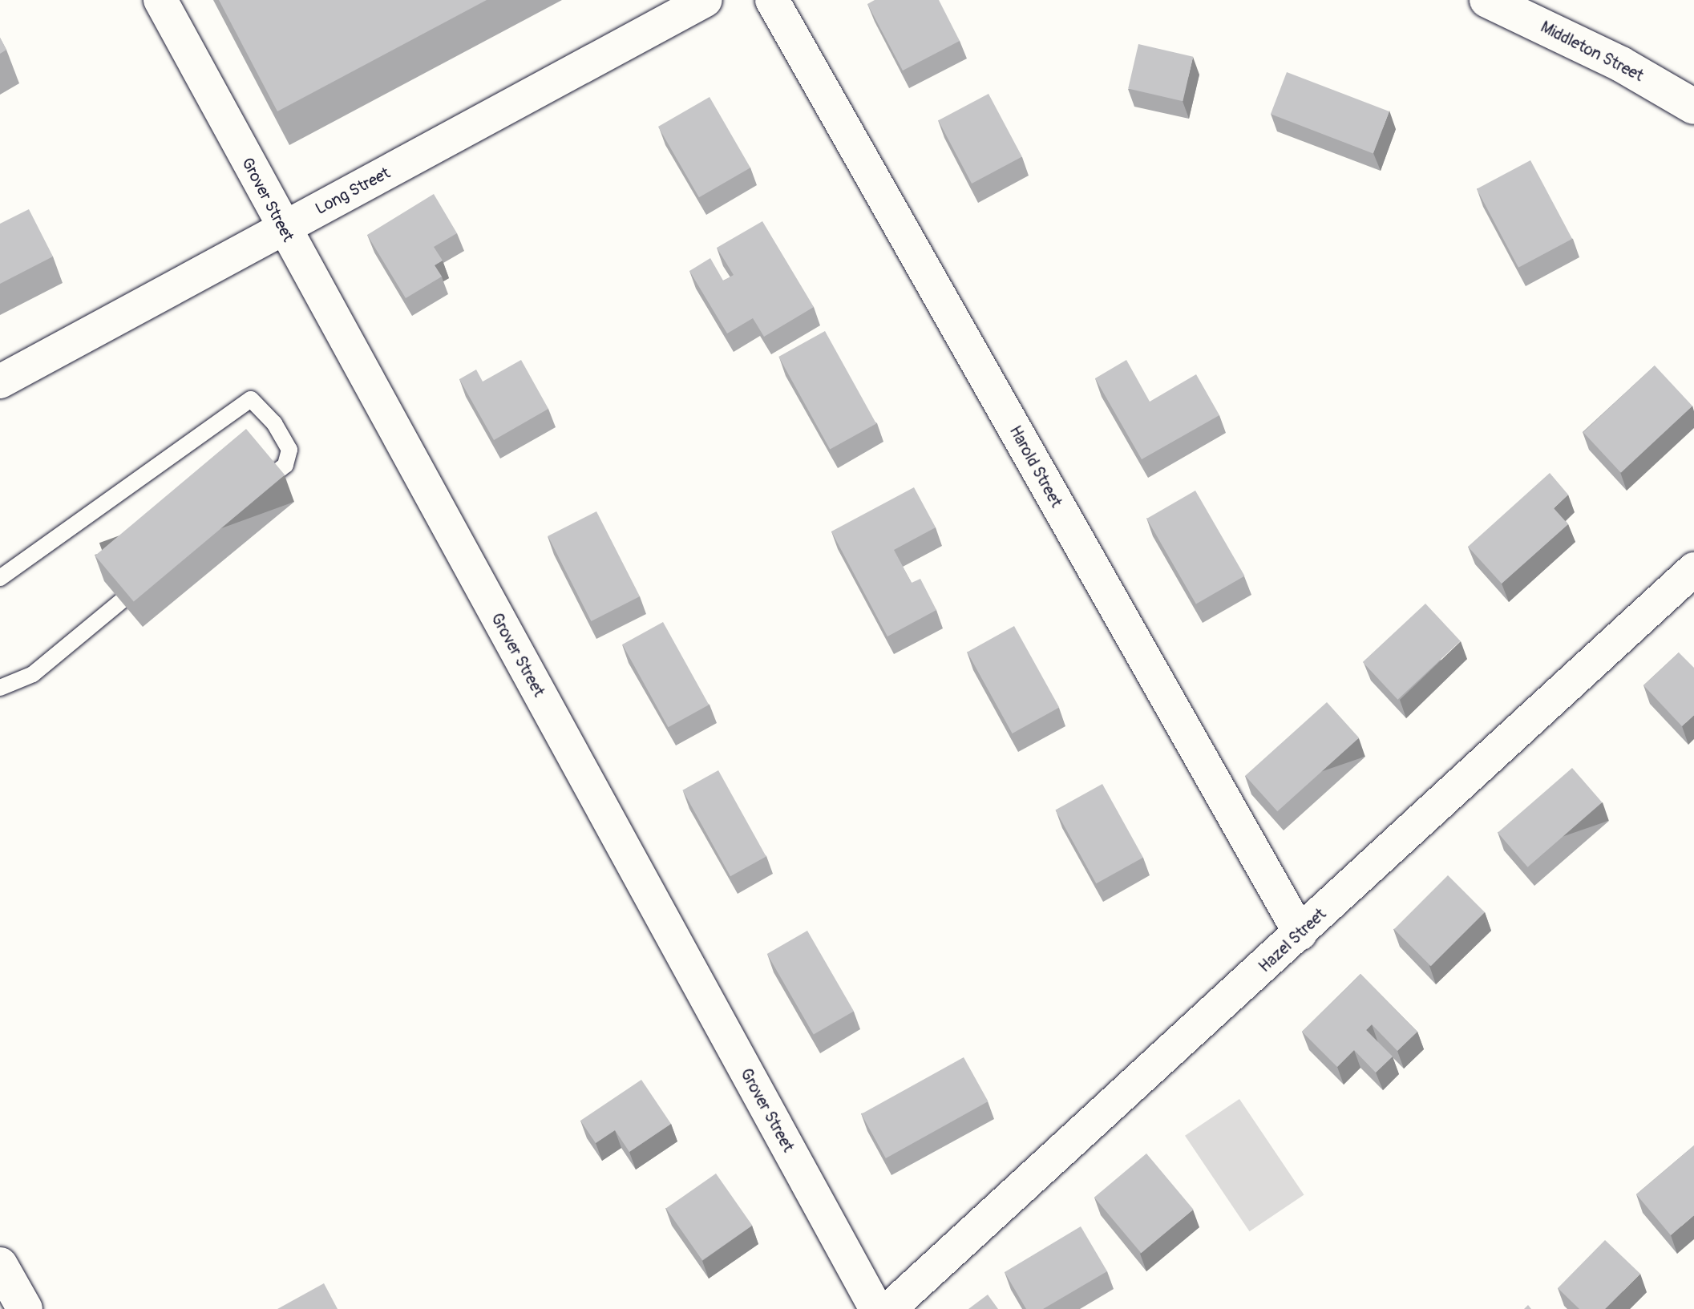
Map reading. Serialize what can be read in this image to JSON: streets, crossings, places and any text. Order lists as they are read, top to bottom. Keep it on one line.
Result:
{"streets":{"street":["Middleton Street","Long Street","Grover Street","Harold Street","Hazel Street"]},"crossings":[["Long Street","Grover Street"],["Harold Street","Hazel Street"]]}
